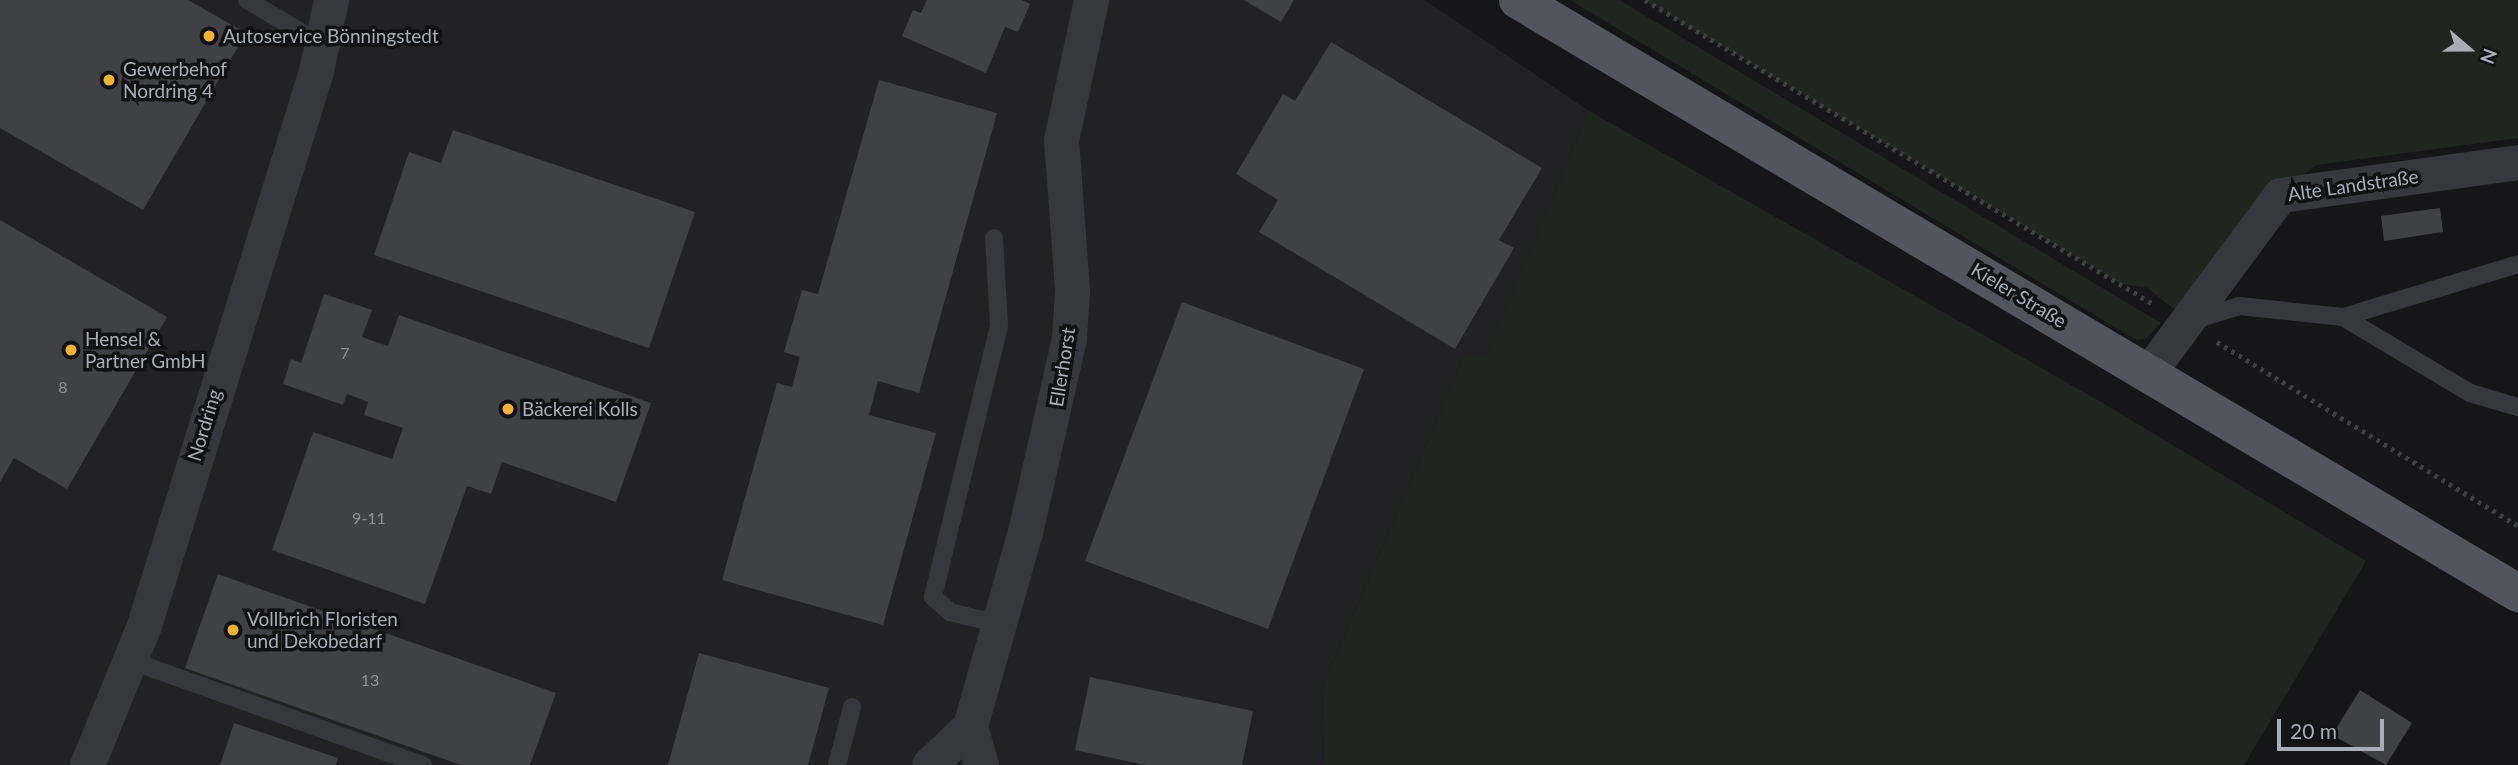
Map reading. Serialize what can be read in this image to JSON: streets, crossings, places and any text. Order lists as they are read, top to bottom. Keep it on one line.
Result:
{"streets":{"main road":["Kieler Straße"],"street":["Alte Landstraße","Ellerhorst","Nordring"]},"crossings":[["Alte Landstraße","Kieler Straße"]],"places":["Autoservice Bönningstedt","Gewerbehof Nordring 4","Hensel & Partner GmbH","Bäckerei Kolls","Vollbrich Floristen und Dekobedarf"],"house_numbers":["7","8","9-11","13"],"scale_bar":"20 m","north":"right"}
